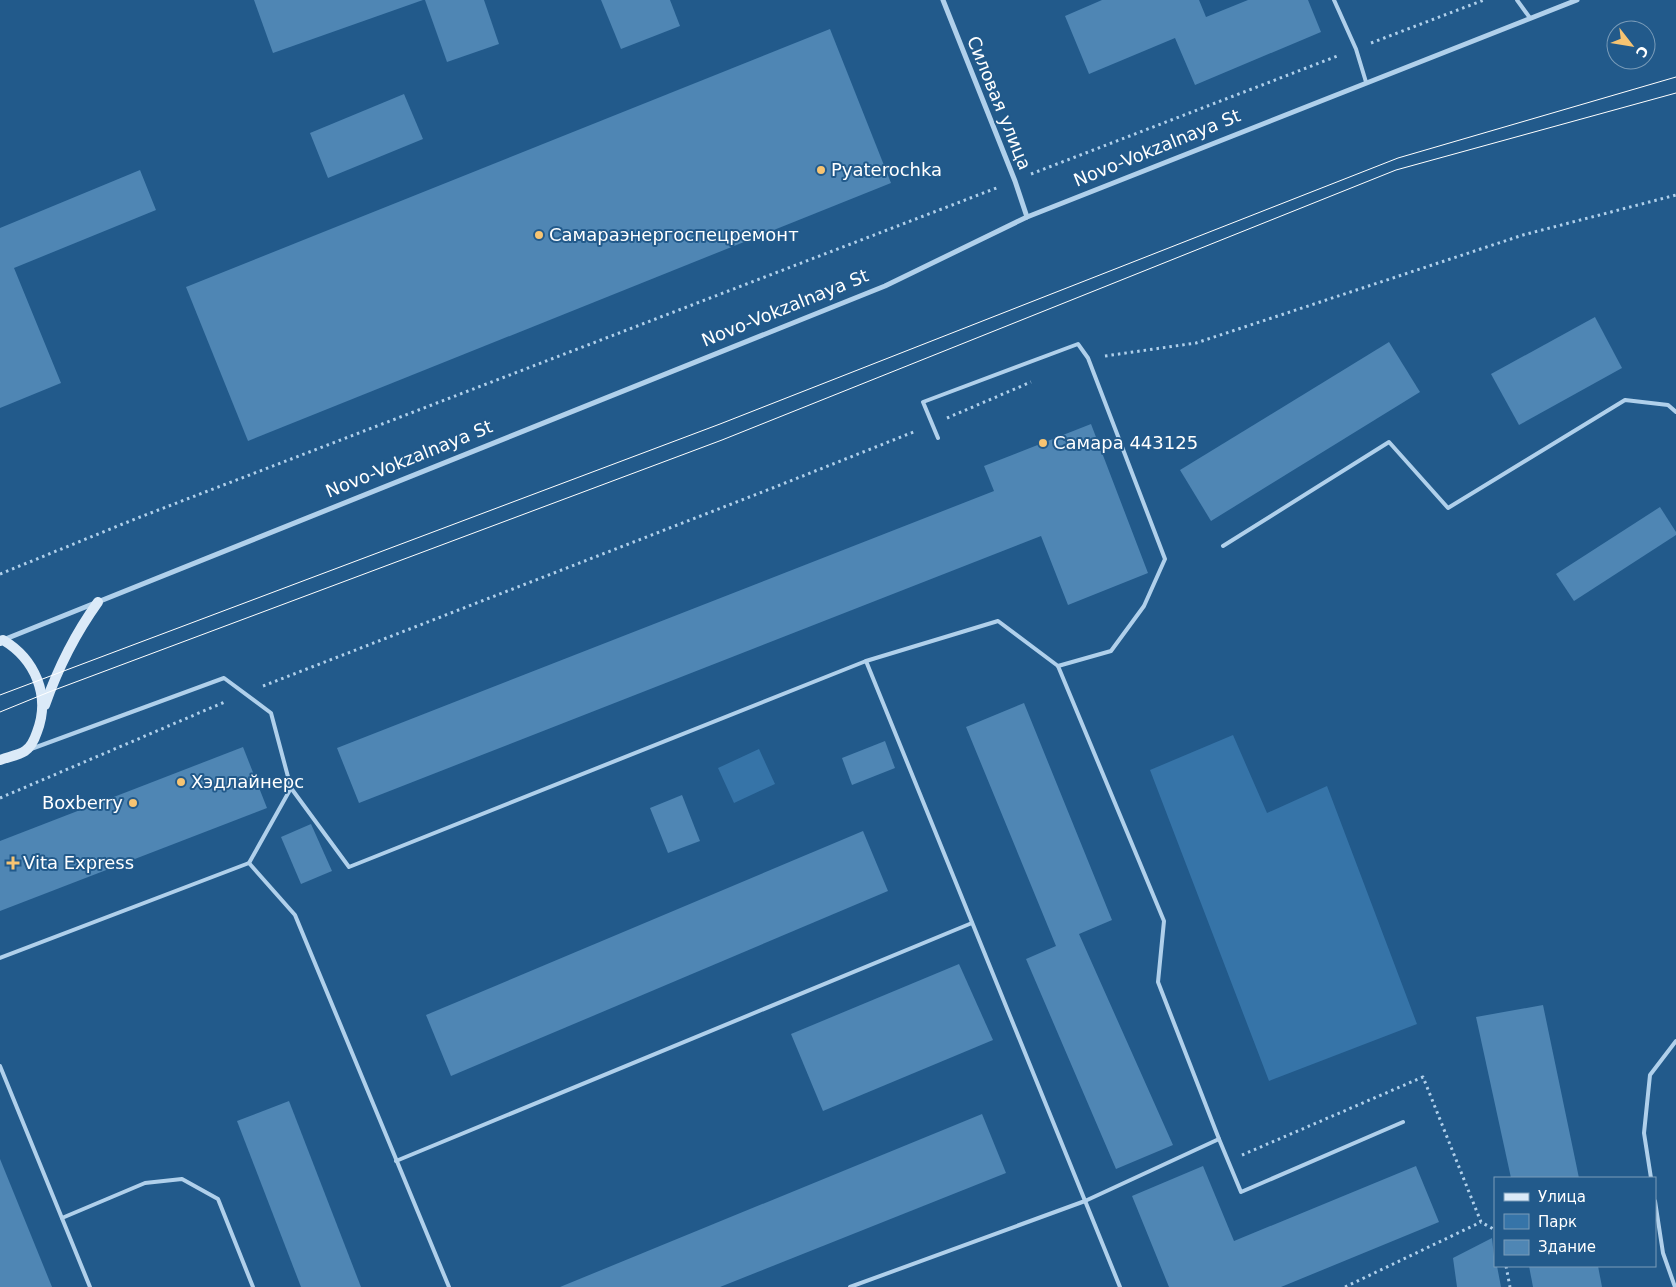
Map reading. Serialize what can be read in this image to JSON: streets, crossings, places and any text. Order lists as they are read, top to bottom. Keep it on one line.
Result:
{"streets":{"main road":["Novo-Vokzalnaya St"],"street":["Силовая улица"]},"crossings":[["Силовая улица","Novo-Vokzalnaya St"]],"places":{"other":["Pyaterochka","Самараэнергоспецремонт","Самара 443125","Хэдлайнерс","Boxberry"],"health":["Vita Express"]},"legend":["Улица","Парк","Здание"],"north":"bottom right"}
